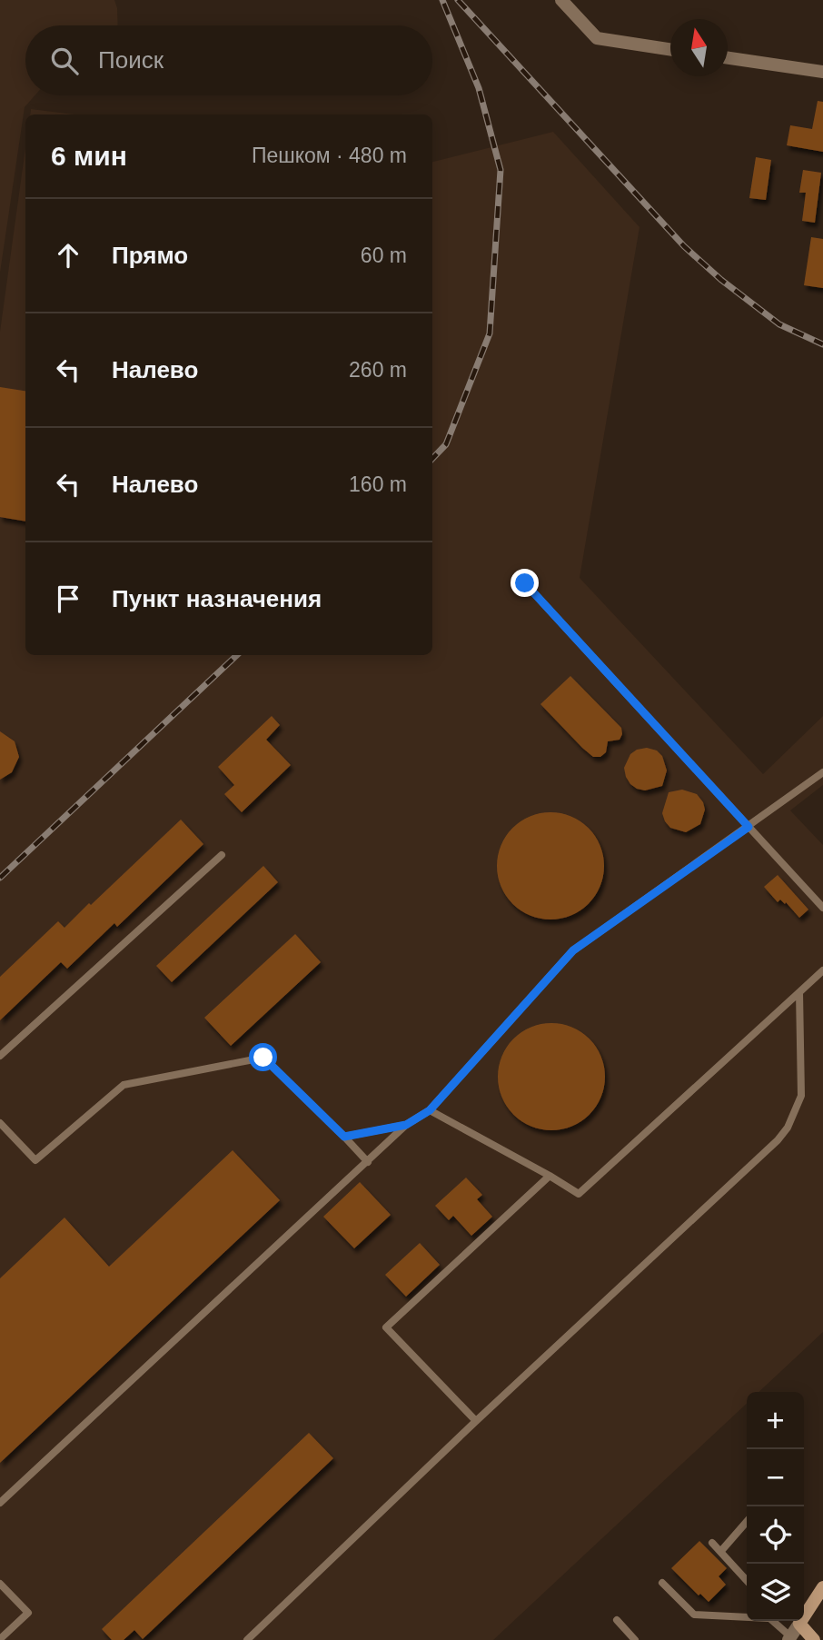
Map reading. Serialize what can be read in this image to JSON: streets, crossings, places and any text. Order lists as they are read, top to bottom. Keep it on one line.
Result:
{"north":"top","page":{"search":"Поиск","heading":["6 мин","Пешком · 480 m"],"list":[["Прямо","60 m"],["Налево","260 m"],["Налево","160 m"],"Пункт назначения"],"map_buttons":["+","−"]}}
